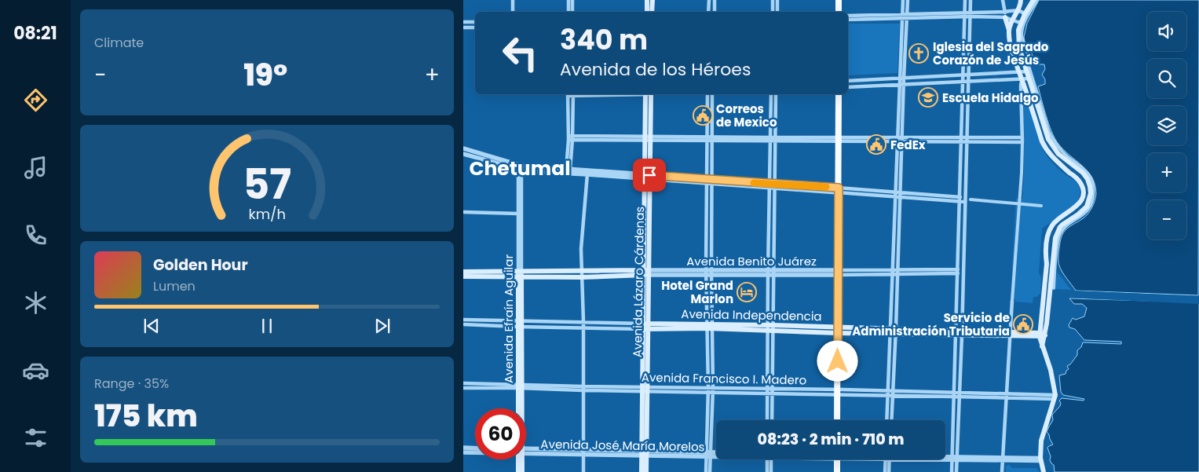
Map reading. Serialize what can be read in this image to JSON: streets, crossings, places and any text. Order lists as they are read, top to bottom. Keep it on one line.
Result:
{"streets":{"main road":["Avenida Benito Juárez","Avenida Lázaro Cárdenas","Avenida Independencia","Avenida Efraín Aguilar"],"street":["Avenida Francisco I. Madero","Avenida José María Morelos"]},"crossings":[["Avenida Benito Juárez","Avenida Lázaro Cárdenas"],["Avenida Benito Juárez","Avenida Efraín Aguilar"],["Avenida Lázaro Cárdenas","Avenida Independencia"],["Avenida Lázaro Cárdenas","Avenida Francisco I. Madero"],["Avenida Lázaro Cárdenas","Avenida José María Morelos"],["Avenida Independencia","Avenida Efraín Aguilar"],["Avenida Efraín Aguilar","Avenida Francisco I. Madero"]],"districts":["Chetumal"],"places":{"church":["Iglesia del Sagrado Corazón de Jesús"],"school or university":["Escuela Hidalgo"],"public building":["Correos de Mexico","FedEx","Servicio de Administración Tributaria"],"hotel":["Hotel Grand Marlon"]},"page":{"tabs":"08:21","tile":["Climate",["Range · 35%","175 km"]],"map_buttons":["+","−"],"turn":["340 m","Avenida de los Héroes"],"heat":["−","19°","+"],"song":["Golden Hour","Lumen"],"limit":"60","trip":"08:23 · 2 min · 710 m","gauge":["57","km/h"]}}
